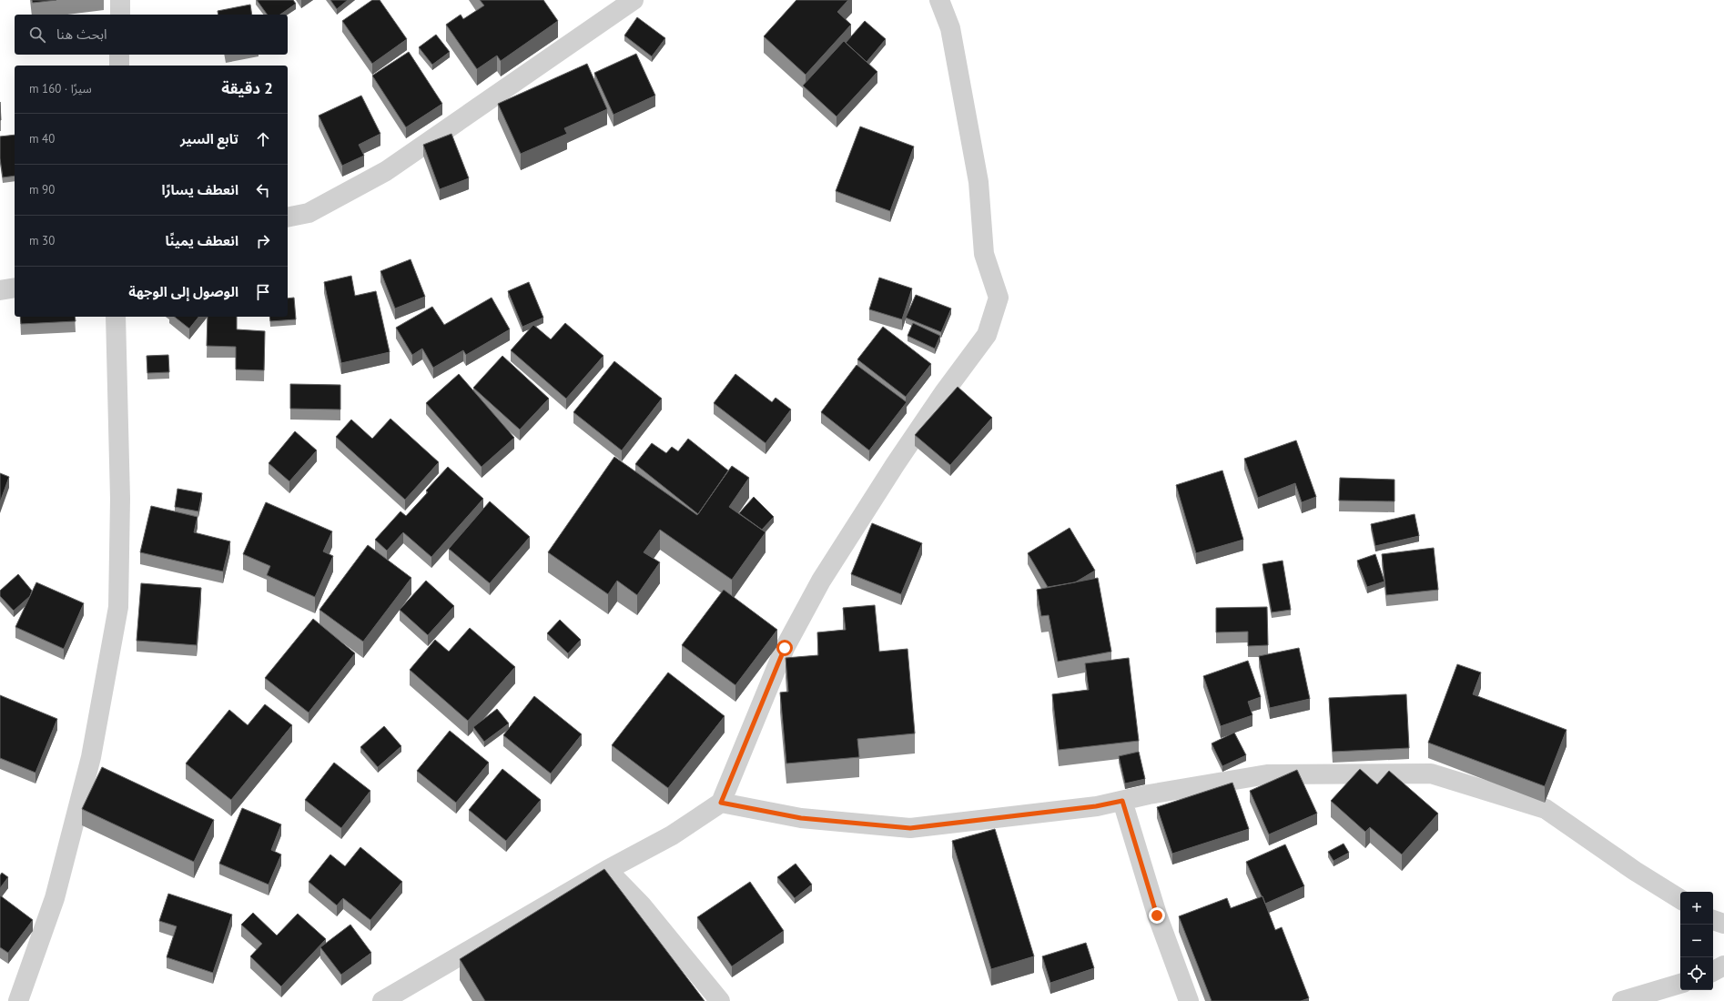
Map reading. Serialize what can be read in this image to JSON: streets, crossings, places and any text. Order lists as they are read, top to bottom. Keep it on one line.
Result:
{"page":{"search":"ابحث هنا","heading":["2 دقيقة","سيرًا · 160 m"],"list":[["تابع السير","40 m"],["انعطف يسارًا","90 m"],["انعطف يمينًا","30 m"],"الوصول إلى الوجهة"],"map_buttons":["+","−"]}}
